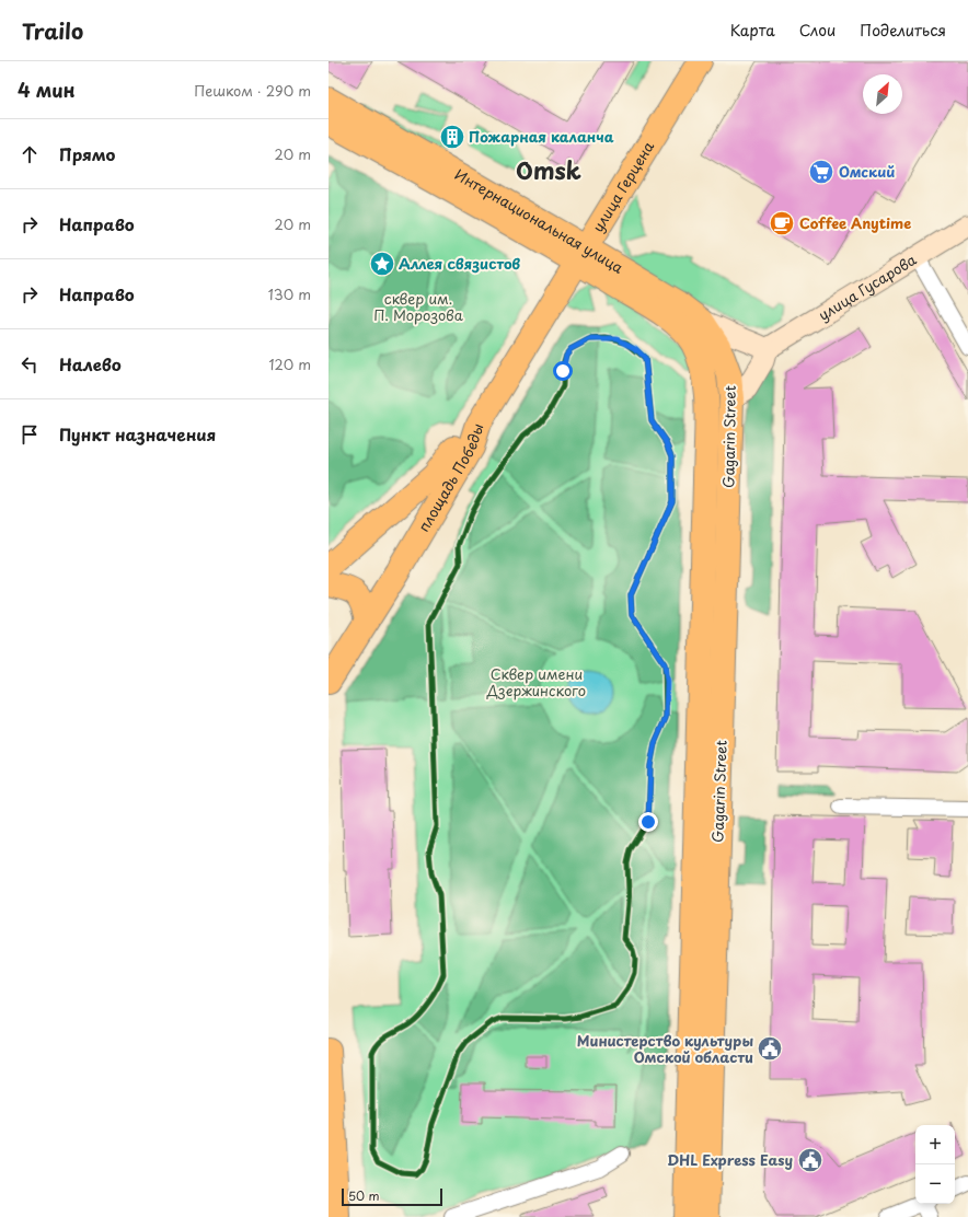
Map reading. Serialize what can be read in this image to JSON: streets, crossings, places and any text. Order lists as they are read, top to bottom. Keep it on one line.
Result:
{"streets":{"main road":["улица Герцена","Интернациональная улица","улица Гусарова","Gagarin Street","площадь Победы"]},"crossings":[["улица Герцена","Интернациональная улица"],["улица Герцена","площадь Победы"],["Интернациональная улица","Gagarin Street"]],"districts":["Omsk"],"parks":["сквер им. П. Морозова","Сквер имени Дзержинского"],"places":{"building":["Пожарная каланча"],"supermarket":["Омский"],"cafe":["Coffee Anytime"],"place":["Аллея связистов"],"public building":["Министерство культуры Омской области","DHL Express Easy"]},"scale_bar":"50 m","north":"top right","page":{"header":"Trailo","nav":["Карта","Слои","Поделиться"],"heading":["4 мин","Пешком · 290 m"],"list":[["Прямо","20 m"],["Направо","20 m"],["Направо","130 m"],["Налево","120 m"],"Пункт назначения"],"map_buttons":["+","−"],"scale":"50 m"}}
